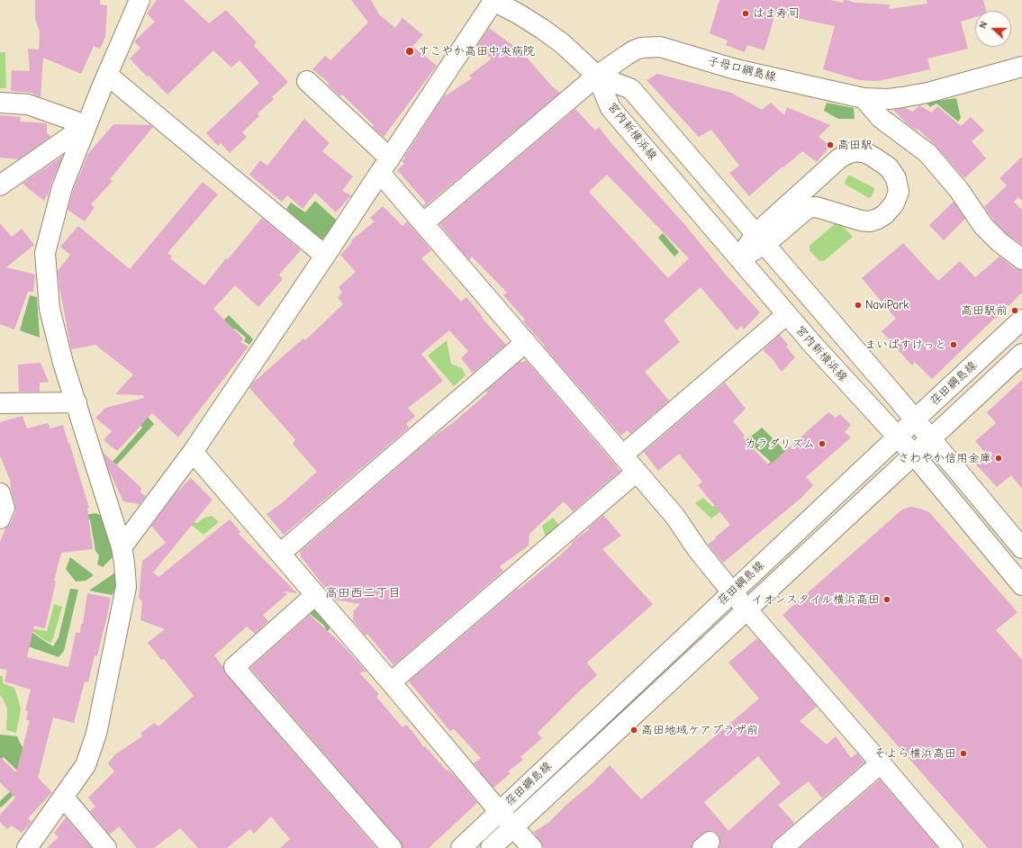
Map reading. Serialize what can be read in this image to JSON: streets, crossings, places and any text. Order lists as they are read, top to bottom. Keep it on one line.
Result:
{"streets":{"street":["子母口綱島線","宮内新横浜線","荏田綱島線"]},"crossings":[["子母口綱島線","宮内新横浜線"],["宮内新横浜線","荏田綱島線"]],"districts":["高田西二丁目"],"places":["はま寿司","すこやか高田中央病院","高田駅","NaviPark","高田駅前","まいばすけっと","カラダリズム","さわやか信用金庫","イオンスタイル横浜高田","高田地域ケアプラザ前","そよら横浜高田"],"north":"left"}
